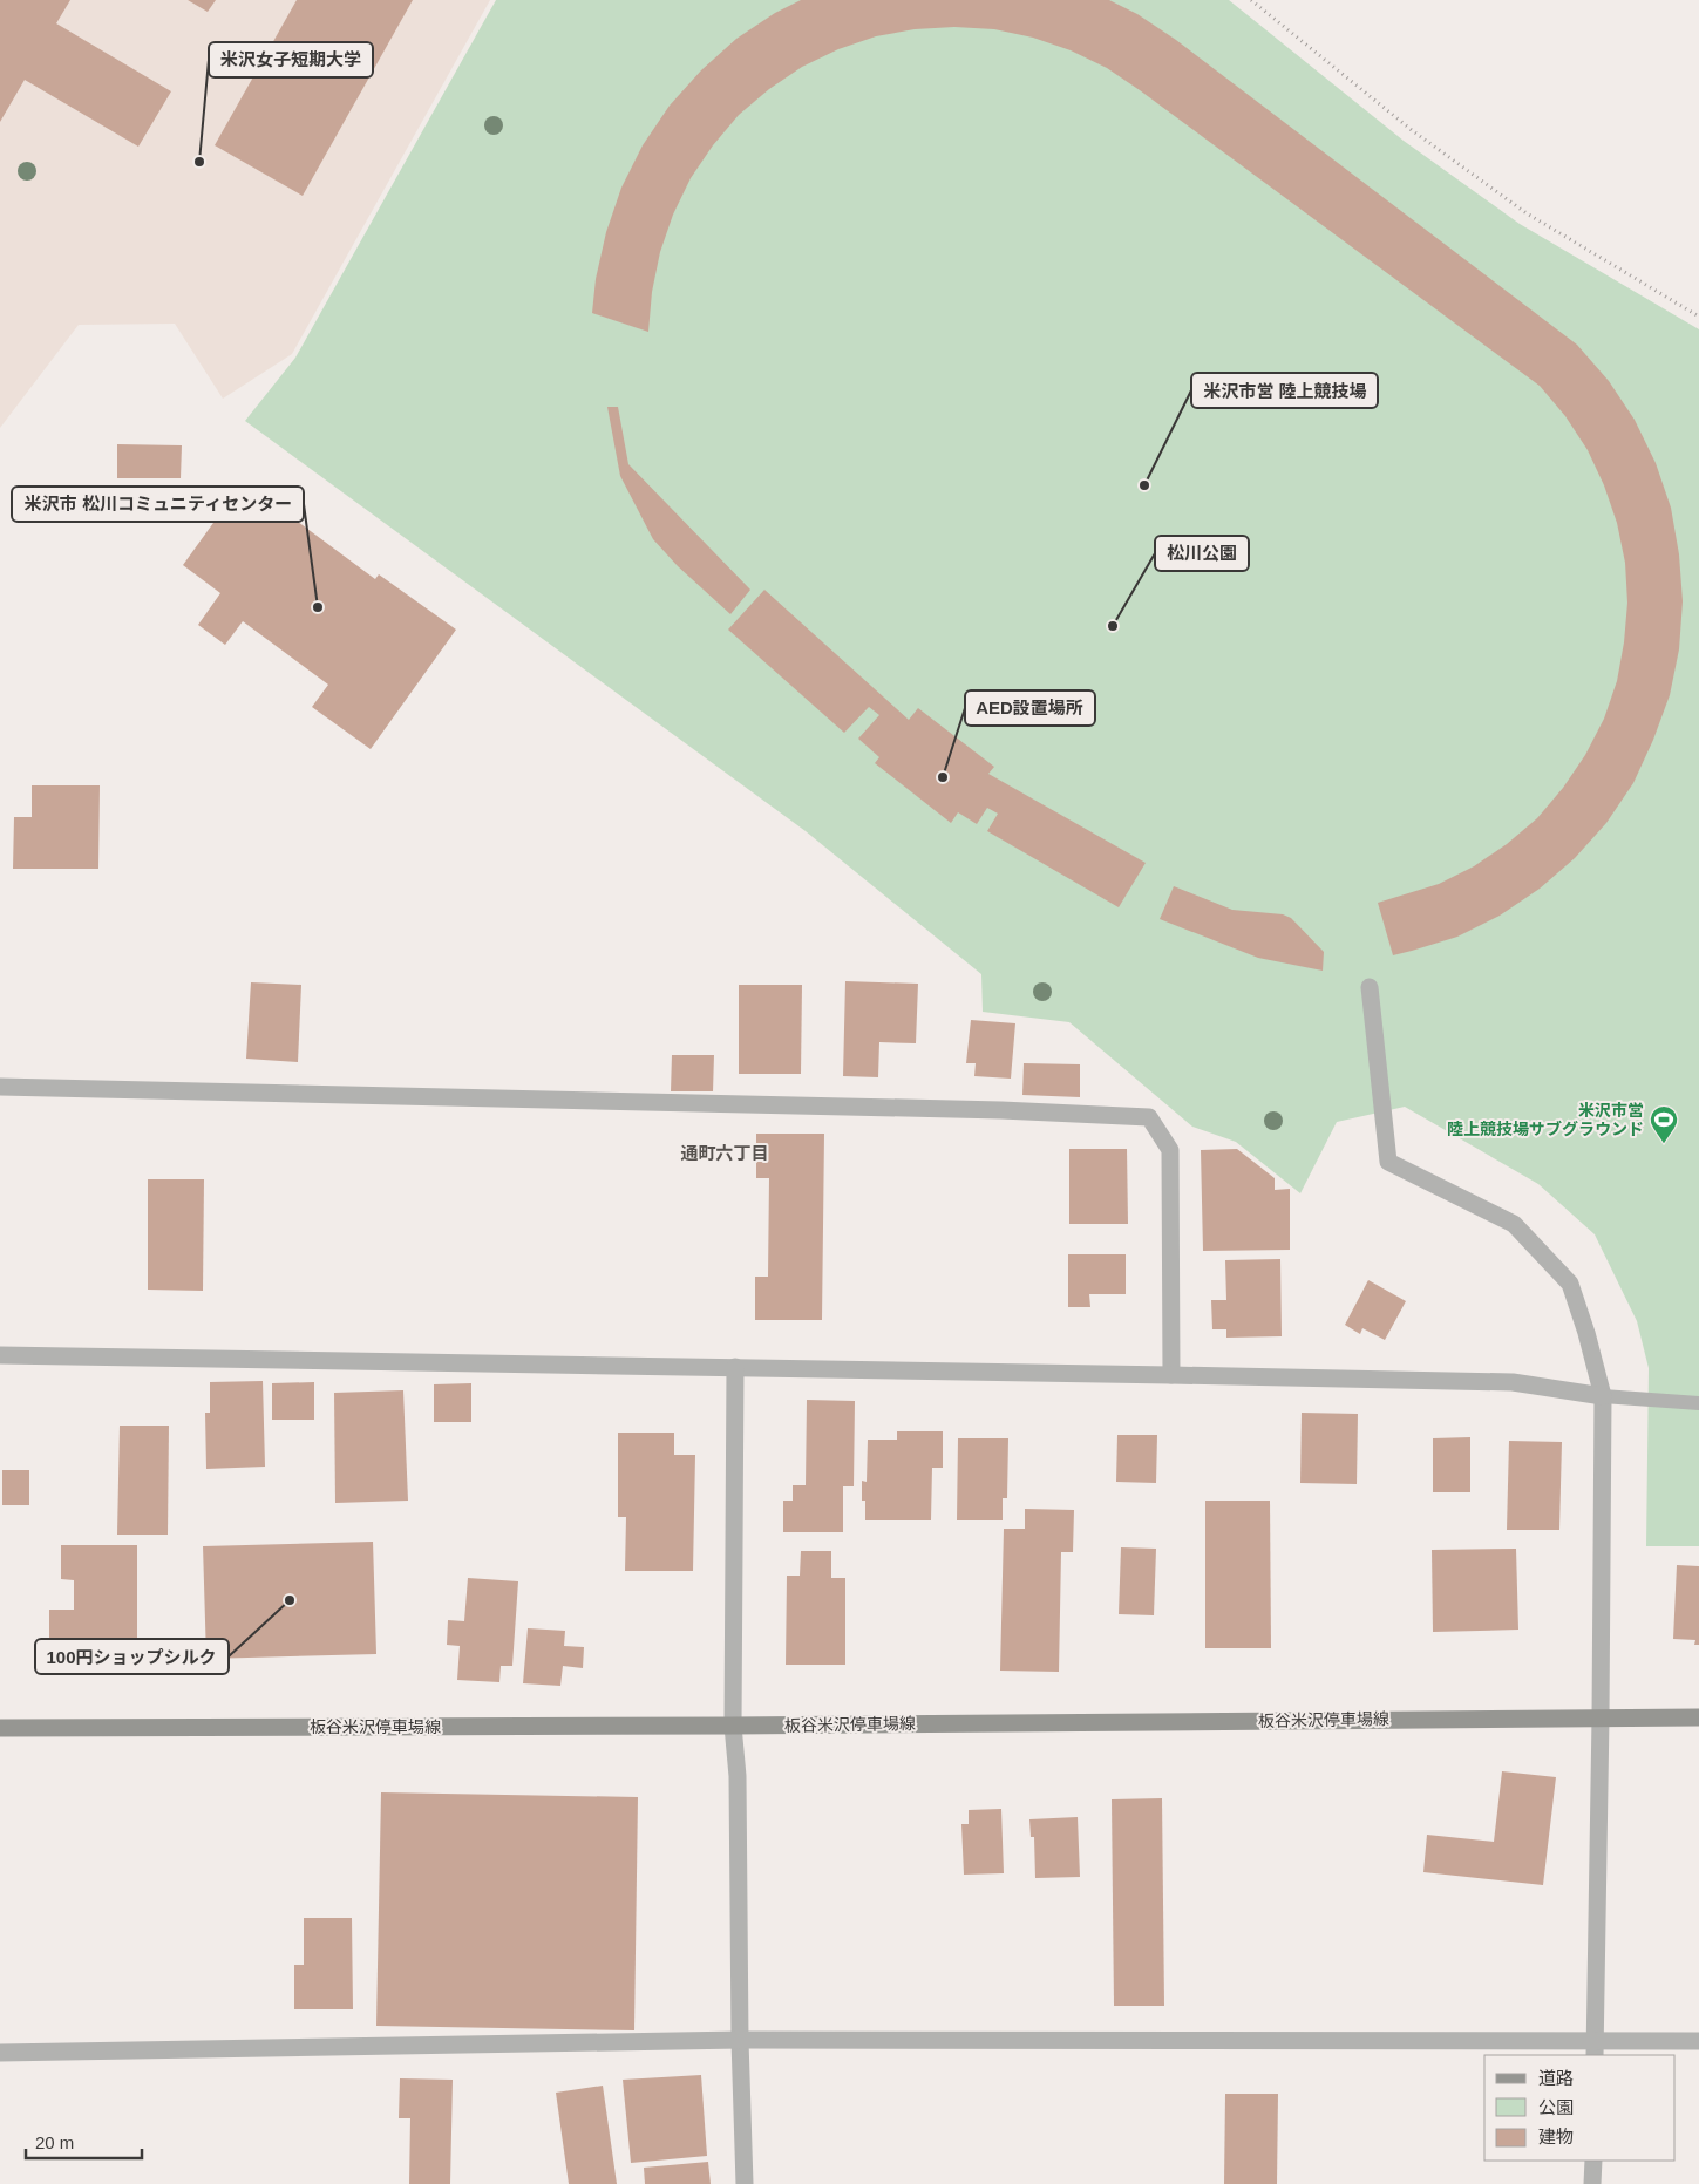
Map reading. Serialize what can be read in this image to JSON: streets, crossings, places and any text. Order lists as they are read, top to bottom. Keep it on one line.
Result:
{"streets":{"main road":["板谷米沢停車場線"]},"districts":["通町六丁目"],"places":{"other":["米沢女子短期大学","米沢市営 陸上競技場","米沢市 松川コミュニティセンター","松川公園","AED設置場所","100円ショップシルク"],"sports":["米沢市営 陸上競技場サブグラウンド"]},"legend":["道路","公園","建物"],"scale_bar":"20 m"}
